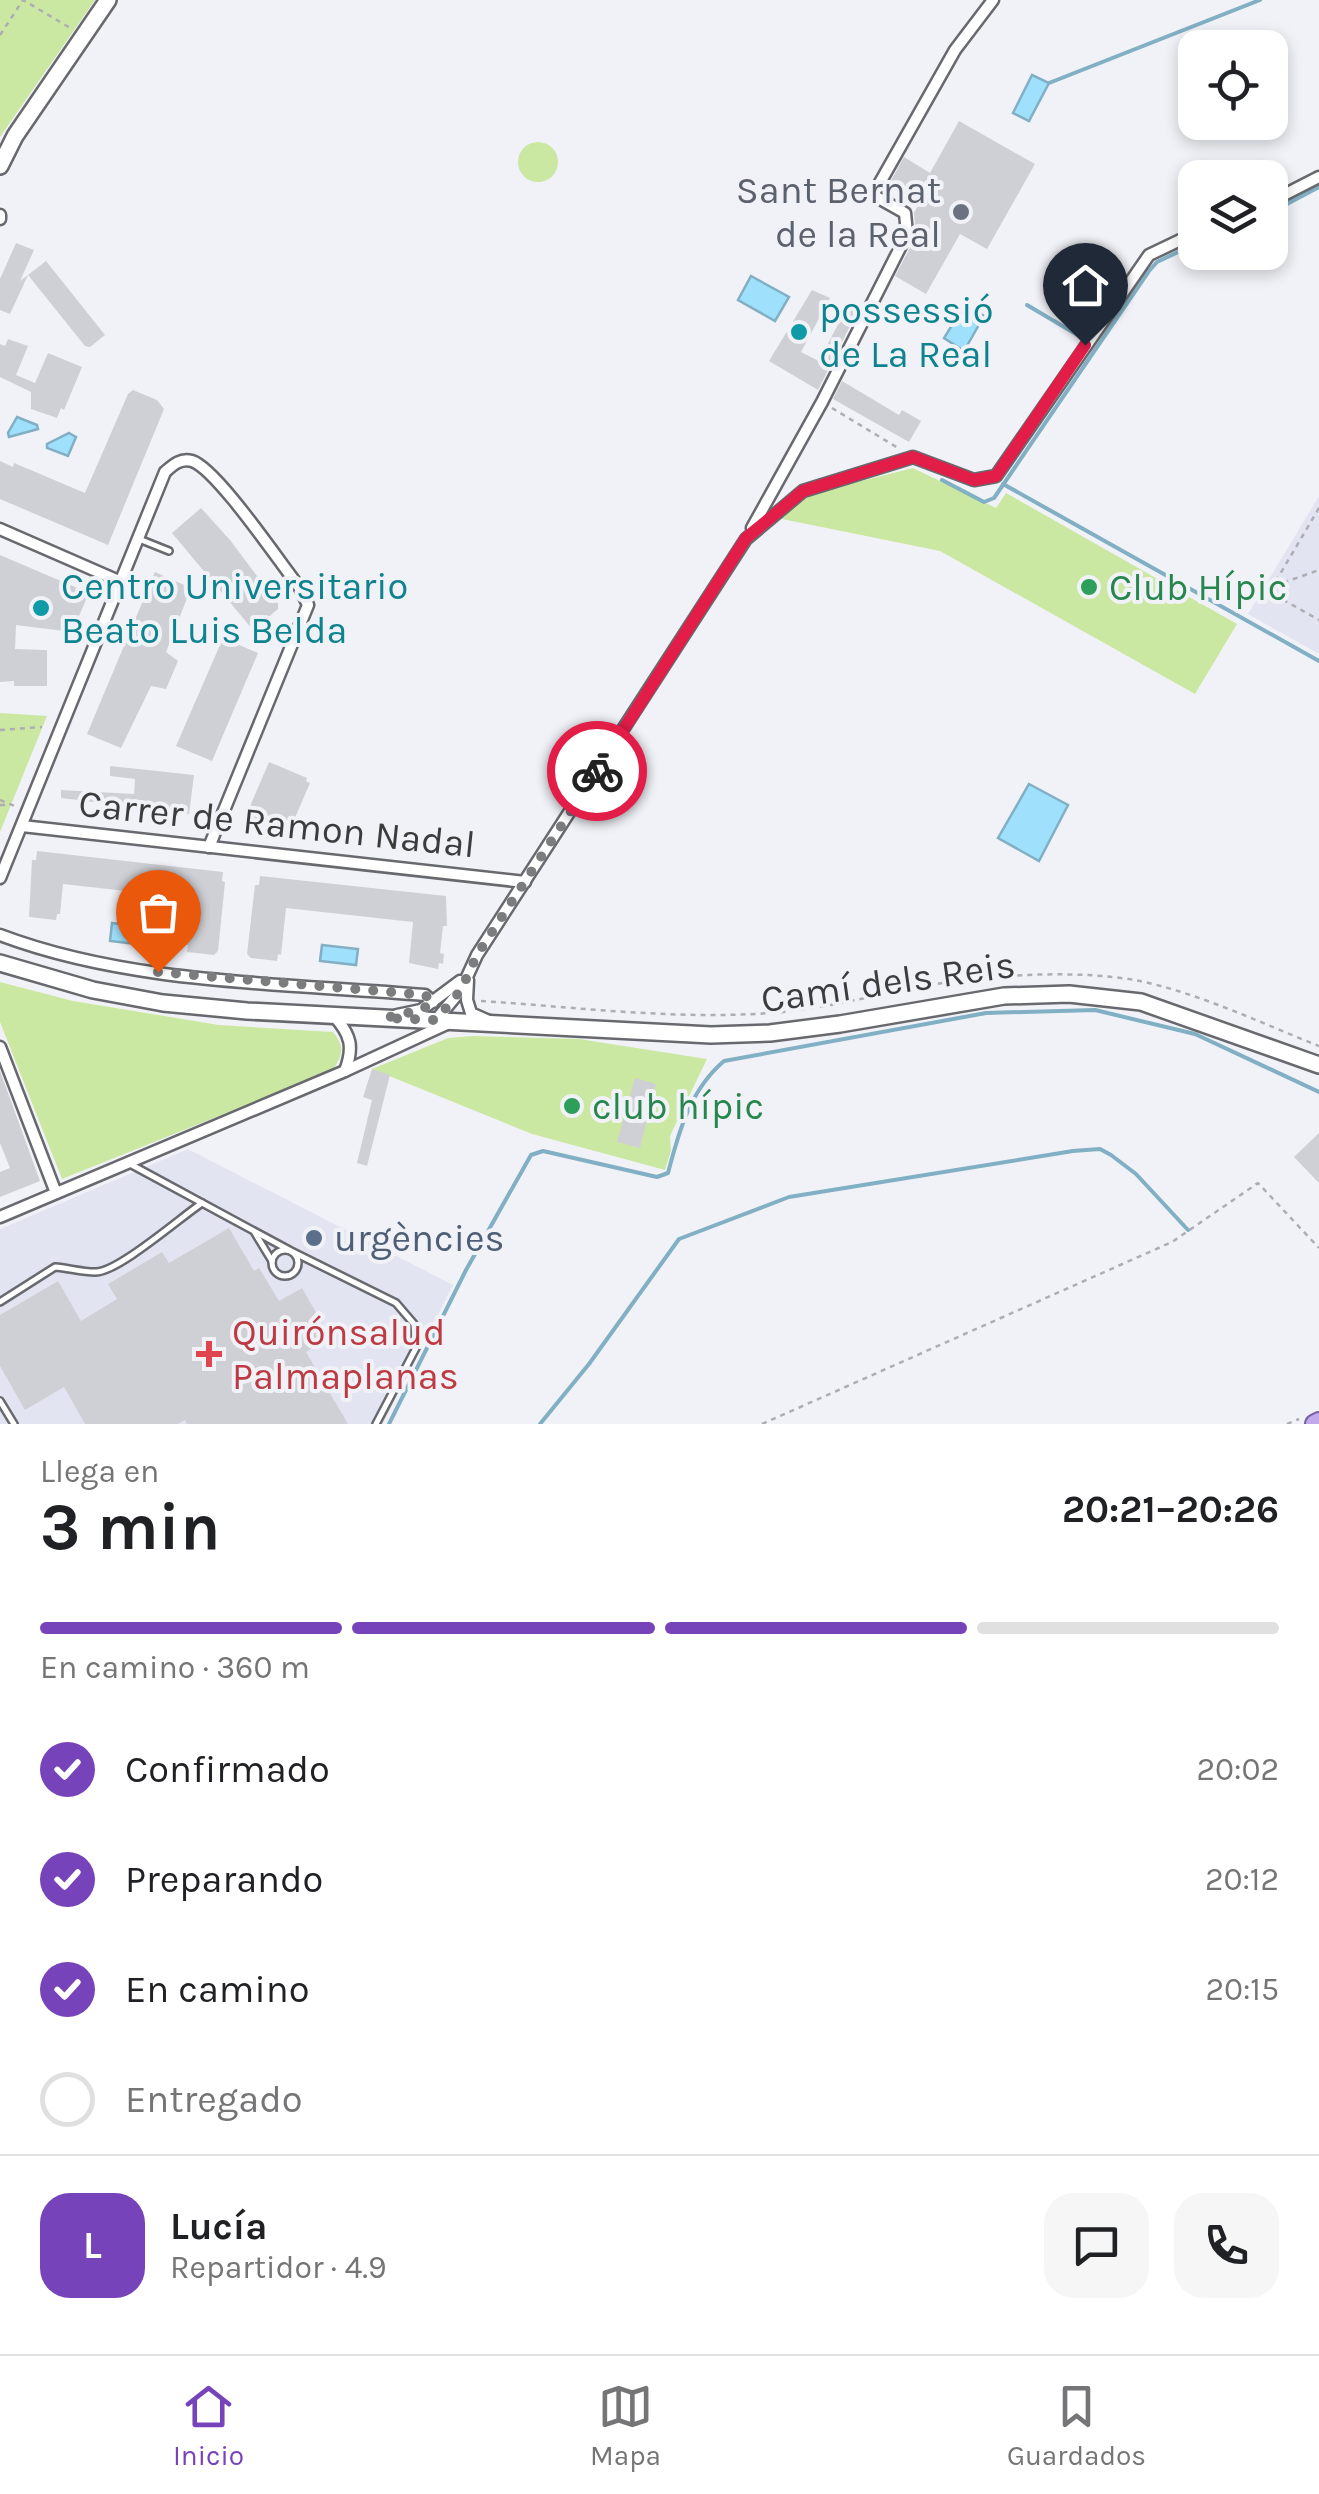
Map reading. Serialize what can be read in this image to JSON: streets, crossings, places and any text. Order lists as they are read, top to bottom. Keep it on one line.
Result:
{"streets":{"street":["Carrer de Ramon Nadal","Camí dels Reis"]},"places":{"other":["Sant Bernat de la Real","possessió de La Real","Club Hípic","Centro Universitario Beato Luis Belda","club hípic","urgències"],"health":["Quirónsalud Palmaplanas"]},"page":{"heading":["3 min","Llega en","20:21–20:26"],"panel":["Lucía","Repartidor · 4.9"],"bar":"En camino · 360 m","list":[["Confirmado","20:02"],["Preparando","20:12"],["En camino","20:15"],"Entregado"],"round":"L","tabs":["Inicio","Mapa","Guardados"]}}
